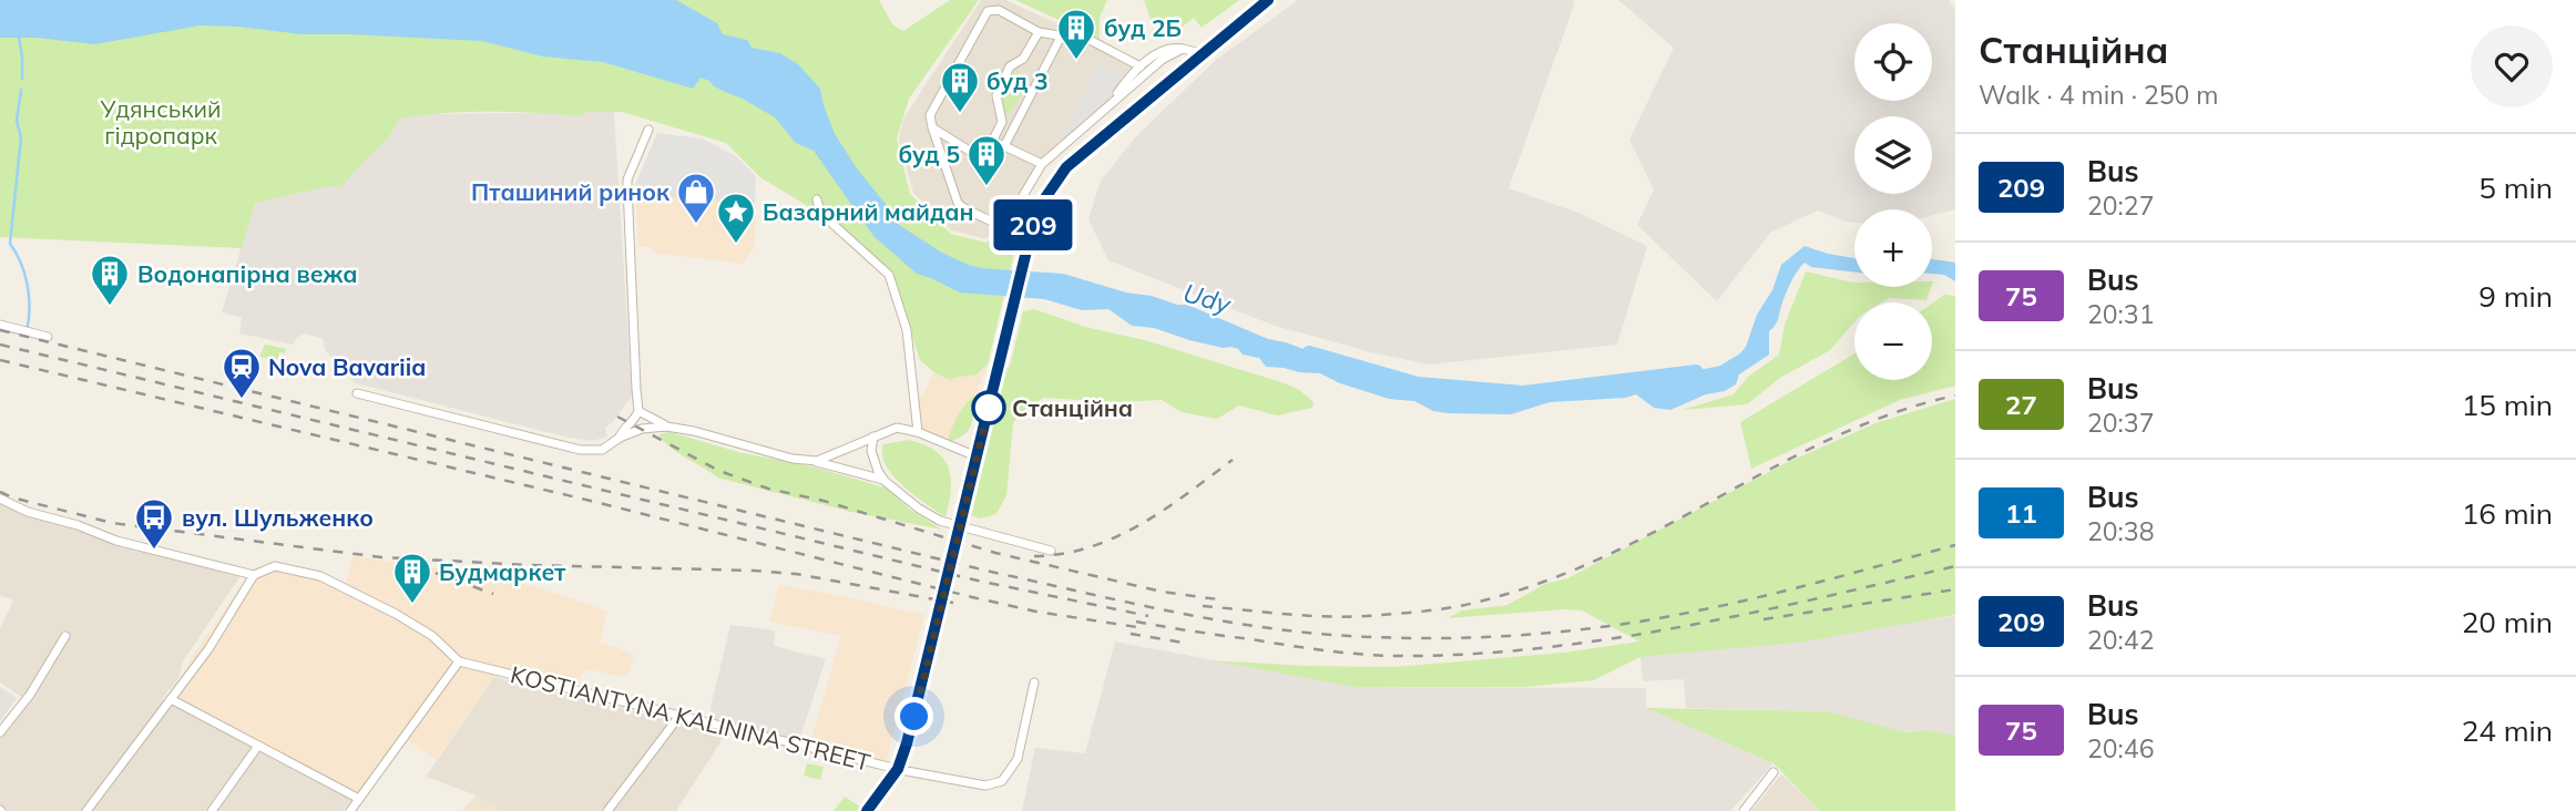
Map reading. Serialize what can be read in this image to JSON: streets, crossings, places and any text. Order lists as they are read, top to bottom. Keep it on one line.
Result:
{"streets":{"street":["KOSTIANTYNA KALININA STREET"]},"water":["Udy"],"parks":["Удянський гідропарк"],"places":{"building":["буд 2Б","буд 3","буд 5","Водонапірна вежа","Будмаркет"],"shop":["Пташиний ринок"],"place":["Базарний майдан"],"station":["Nova Bavarіia"],"other":["Станційна"],"bus stop":["вул. Шульженко"]},"lines":["bus line 209"],"page":{"on_map":"209","heading":["Станційна","Walk · 4 min · 250 m"],"map_buttons":["+","−"],"list":[{"mark":"209","name":"Bus","note":"20:27","value":"5 min"},{"mark":"75","name":"Bus","note":"20:31","value":"9 min"},{"mark":"27","name":"Bus","note":"20:37","value":"15 min"},{"mark":"11","name":"Bus","note":"20:38","value":"16 min"},{"mark":"209","name":"Bus","note":"20:42","value":"20 min"},{"mark":"75","name":"Bus","note":"20:46","value":"24 min"}]}}
